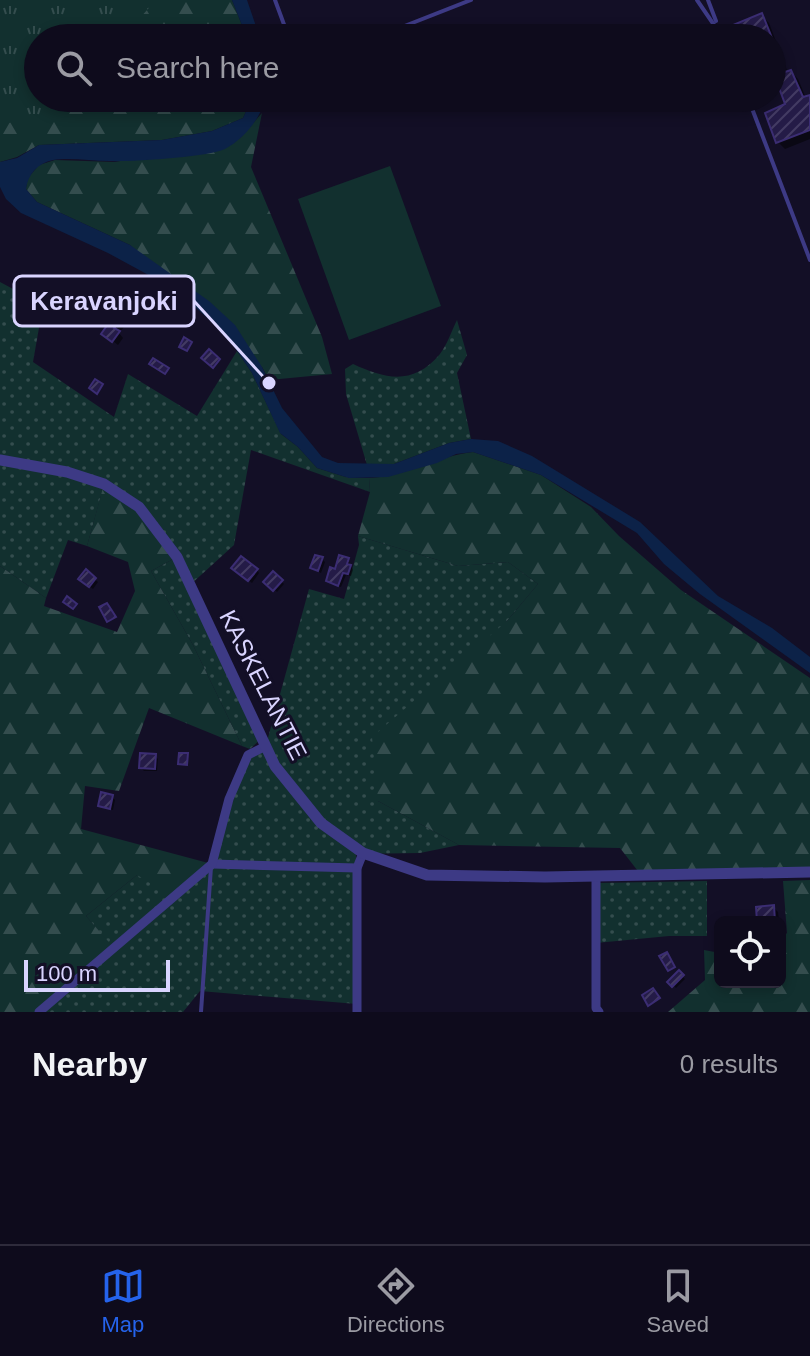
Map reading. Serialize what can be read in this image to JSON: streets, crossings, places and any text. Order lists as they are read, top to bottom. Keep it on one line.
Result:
{"streets":{"street":["KASKELANTIE"]},"places":["Keravanjoki"],"scale_bar":"100 m","page":{"search":"Search here","scale":"100 m","heading":["Nearby","0 results"],"nav":["Map","Directions","Saved"]}}
